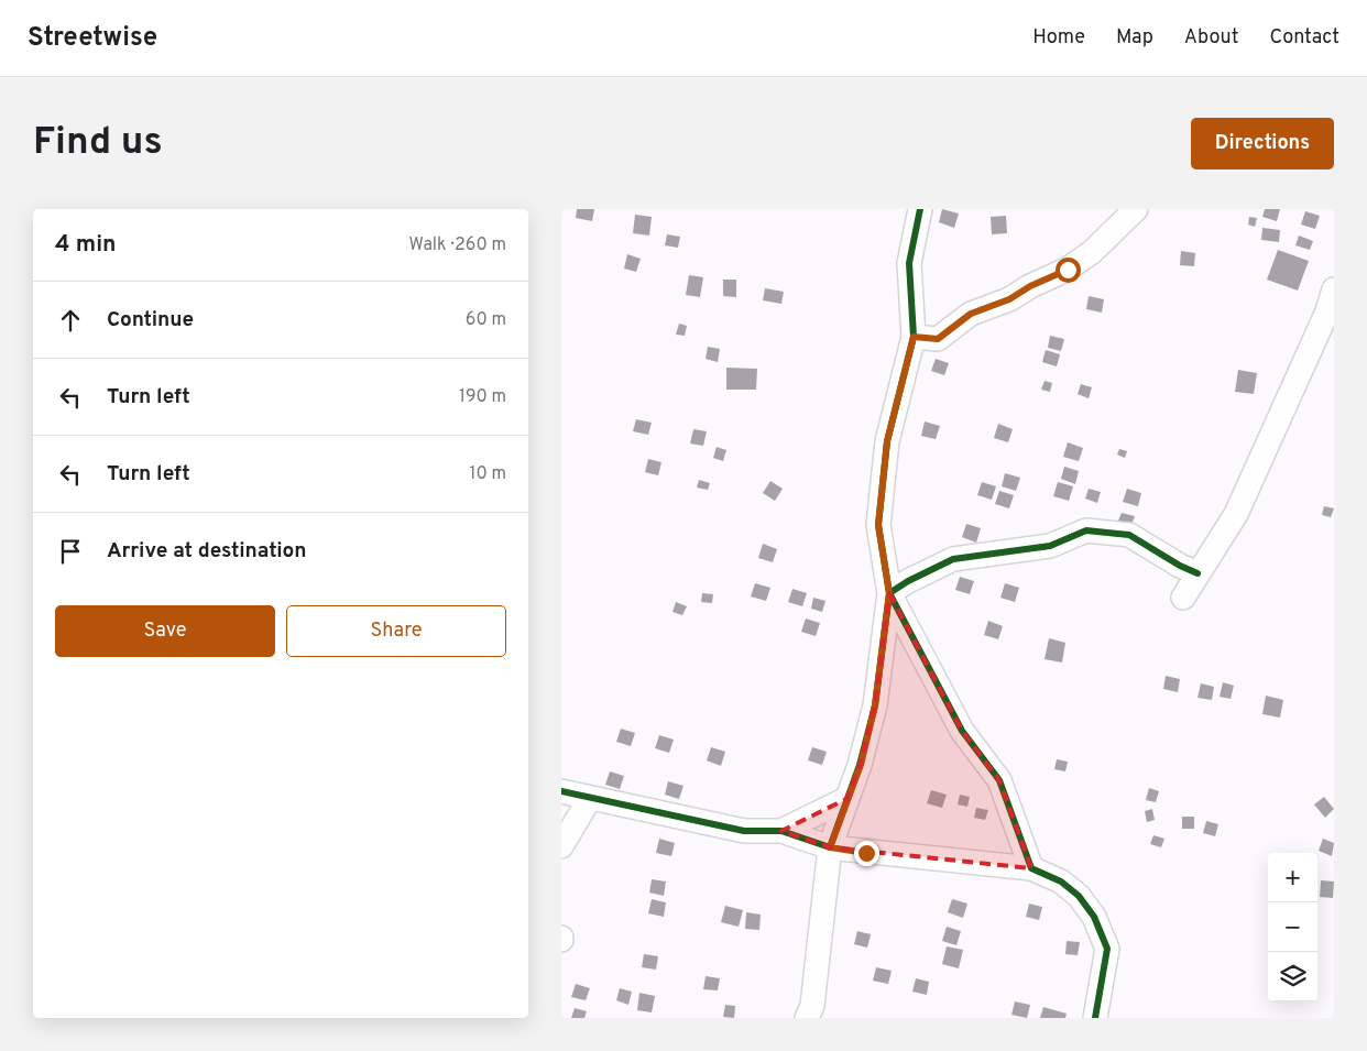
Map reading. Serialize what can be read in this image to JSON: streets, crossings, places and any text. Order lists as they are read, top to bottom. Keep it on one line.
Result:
{"page":{"header":"Streetwise","nav":["Home","Map","About","Contact"],"buttons":["Directions",["Save","Share"]],"title":"Find us","heading":["4 min","Walk · 260 m"],"list":[["Continue","60 m"],["Turn left","190 m"],["Turn left","10 m"],"Arrive at destination"],"map_buttons":["+","−"]}}
